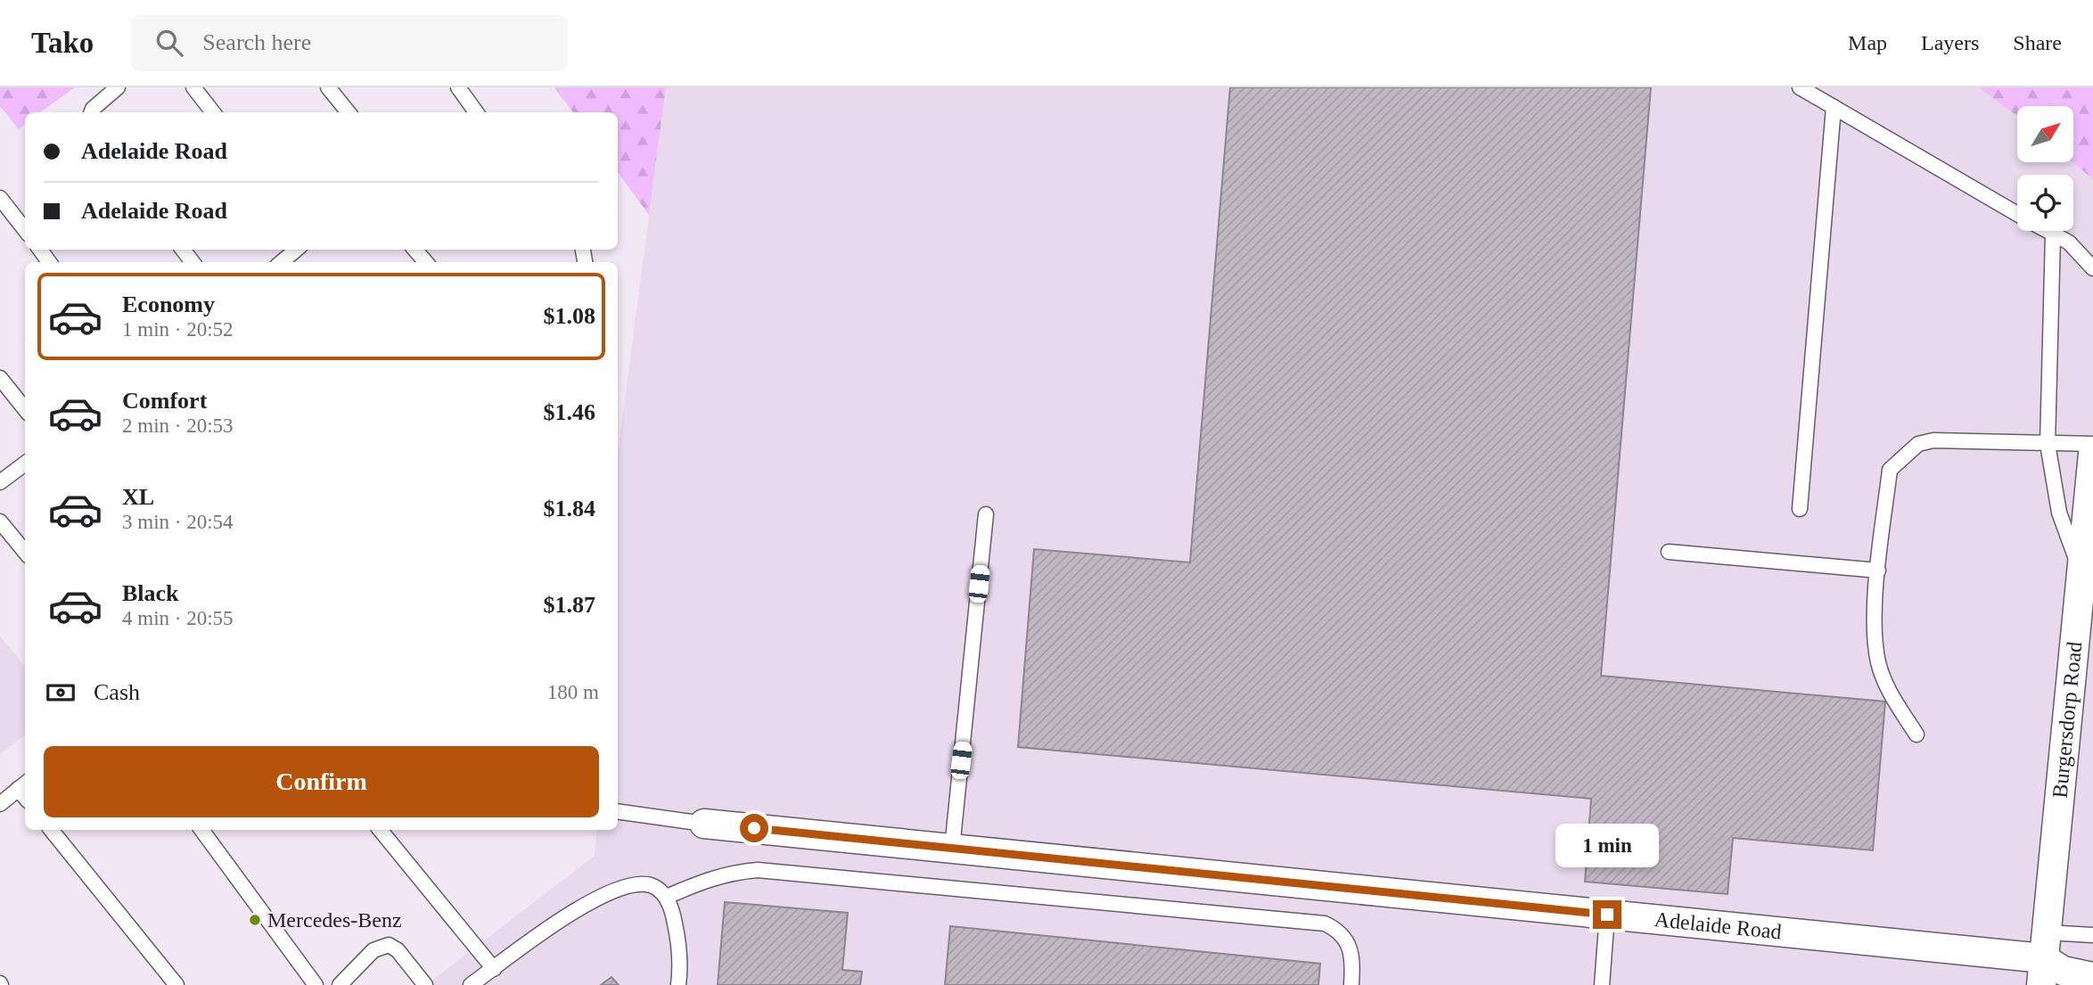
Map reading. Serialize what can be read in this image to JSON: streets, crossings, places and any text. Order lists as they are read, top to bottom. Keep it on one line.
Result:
{"streets":{"street":["Burgersdorp Road","Adelaide Road"]},"crossings":[["Burgersdorp Road","Adelaide Road"]],"places":["Mercedes-Benz"],"north":"top right","page":{"header":"Tako","search":"Search here","nav":["Map","Layers","Share"],"banner":["Adelaide Road","Adelaide Road"],"list":[{"name":"Economy","note":"1 min · 20:52","value":"$1.08"},{"name":"Comfort","note":"2 min · 20:53","value":"$1.46"},{"name":"XL","note":"3 min · 20:54","value":"$1.84"},{"name":"Black","note":"4 min · 20:55","value":"$1.87"}],"pay":["Cash","180 m"],"buttons":"Confirm","bubble":"1 min"}}
